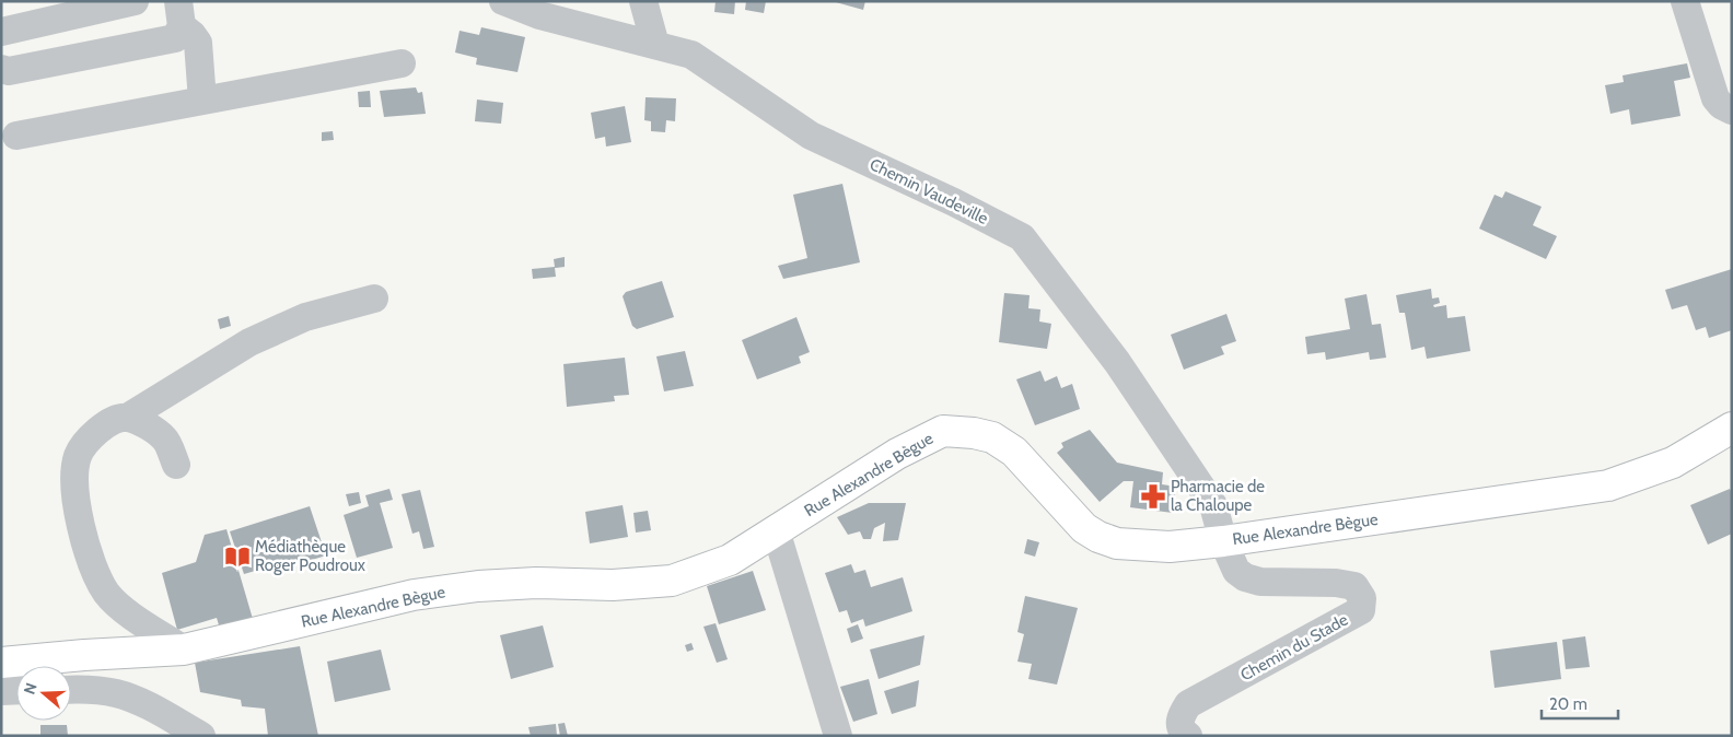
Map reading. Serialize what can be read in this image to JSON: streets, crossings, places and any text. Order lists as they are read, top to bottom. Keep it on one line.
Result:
{"streets":{"main road":["Rue Alexandre Bègue"],"street":["Chemin Vaudeville","Chemin du Stade"]},"crossings":[["Chemin Vaudeville","Rue Alexandre Bègue"],["Chemin Vaudeville","Chemin du Stade"],["Rue Alexandre Bègue","Chemin du Stade"]],"places":{"pharmacy":["Pharmacie de la Chaloupe"],"library":["Médiathèque Roger Poudroux"]},"scale_bar":"20 m","north":"left"}
